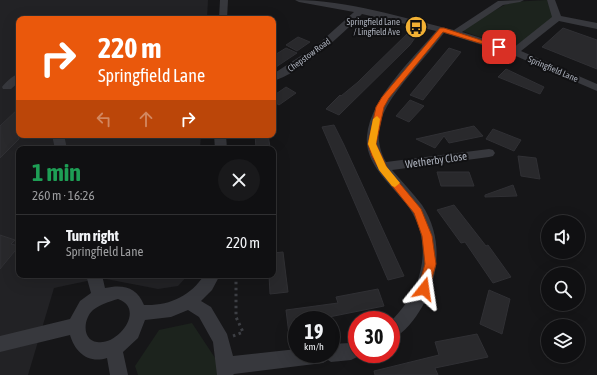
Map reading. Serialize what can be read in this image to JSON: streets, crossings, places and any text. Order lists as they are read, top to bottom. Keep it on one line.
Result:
{"streets":{"street":["Chepstow Road","Springfield Lane","Wetherby Close"]},"crossings":[["Chepstow Road","Springfield Lane"]],"places":{"bus stop":["Springfield Lane / Lingfield Ave"]},"page":{"turn":["220 m","Springfield Lane"],"heading":["1 min","260 m · 16:26"],"list":[{"name":"Turn right","note":"Springfield Lane","value":"220 m"}],"speed":"19 km/h","limit":"30"}}
